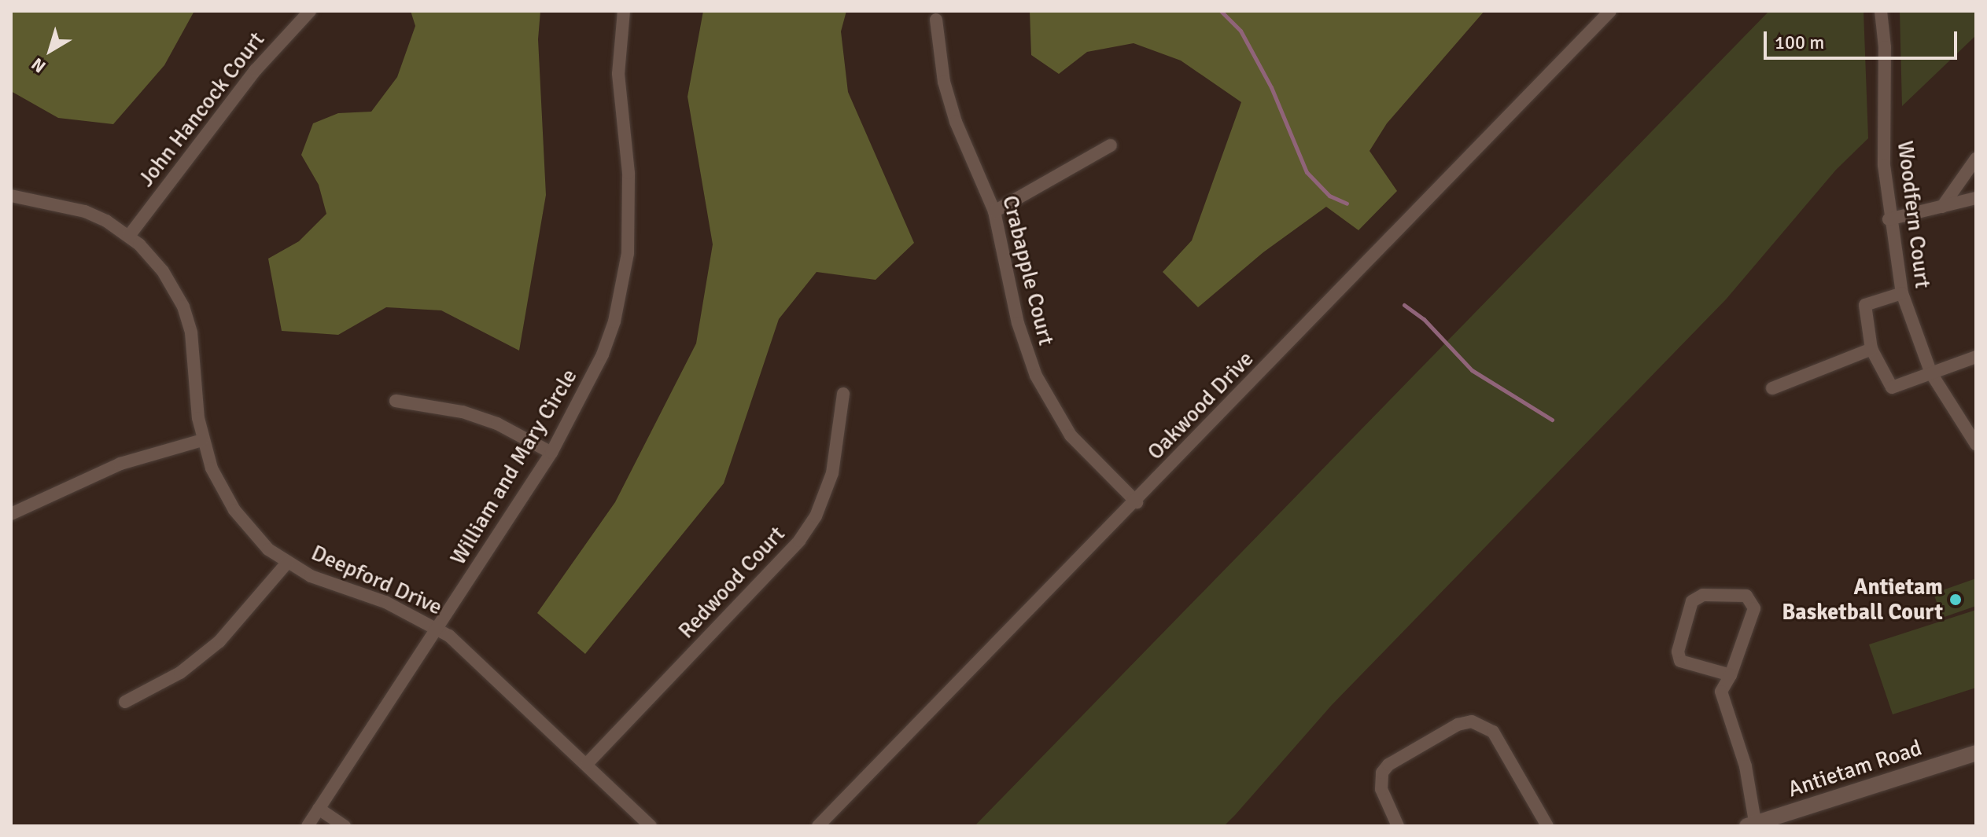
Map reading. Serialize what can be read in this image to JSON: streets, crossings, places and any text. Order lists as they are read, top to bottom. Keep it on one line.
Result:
{"streets":{"street":["John Hancock Court","Woodfern Court","Crabapple Court","Oakwood Drive","William and Mary Circle","Deepford Drive","Redwood Court","Antietam Road"]},"crossings":[["John Hancock Court","Deepford Drive"],["Crabapple Court","Oakwood Drive"],["William and Mary Circle","Deepford Drive"],["Deepford Drive","Redwood Court"]],"places":["Antietam Basketball Court"],"scale_bar":"100 m","north":"bottom left"}
